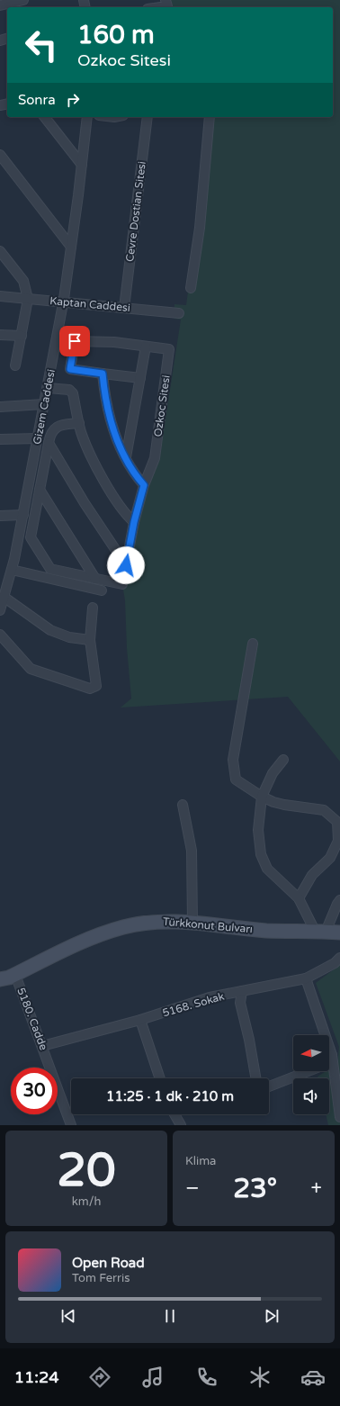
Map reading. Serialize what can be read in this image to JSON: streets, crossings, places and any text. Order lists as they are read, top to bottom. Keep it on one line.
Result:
{"streets":{"street":["Cevre Dostian Sitesi","Kaptan Caddesi","Ozkoc Sitesi","Gizem Caddesi","Türkkonut Bulvarı","5168. Sokak","5180. Cadde"]},"crossings":[["Cevre Dostian Sitesi","Kaptan Caddesi"],["Kaptan Caddesi","Gizem Caddesi"],["Türkkonut Bulvarı","5180. Cadde"],["5168. Sokak","5180. Cadde"]],"north":"left","page":{"turn":["160 m","Ozkoc Sitesi"],"then":"Sonra","limit":"30","trip":"11:25 · 1 dk · 210 m","tile":[["20","km/h"],"Klima"],"heat":["−","23°","+"],"song":["Open Road","Tom Ferris"],"tabs":"11:24"}}
